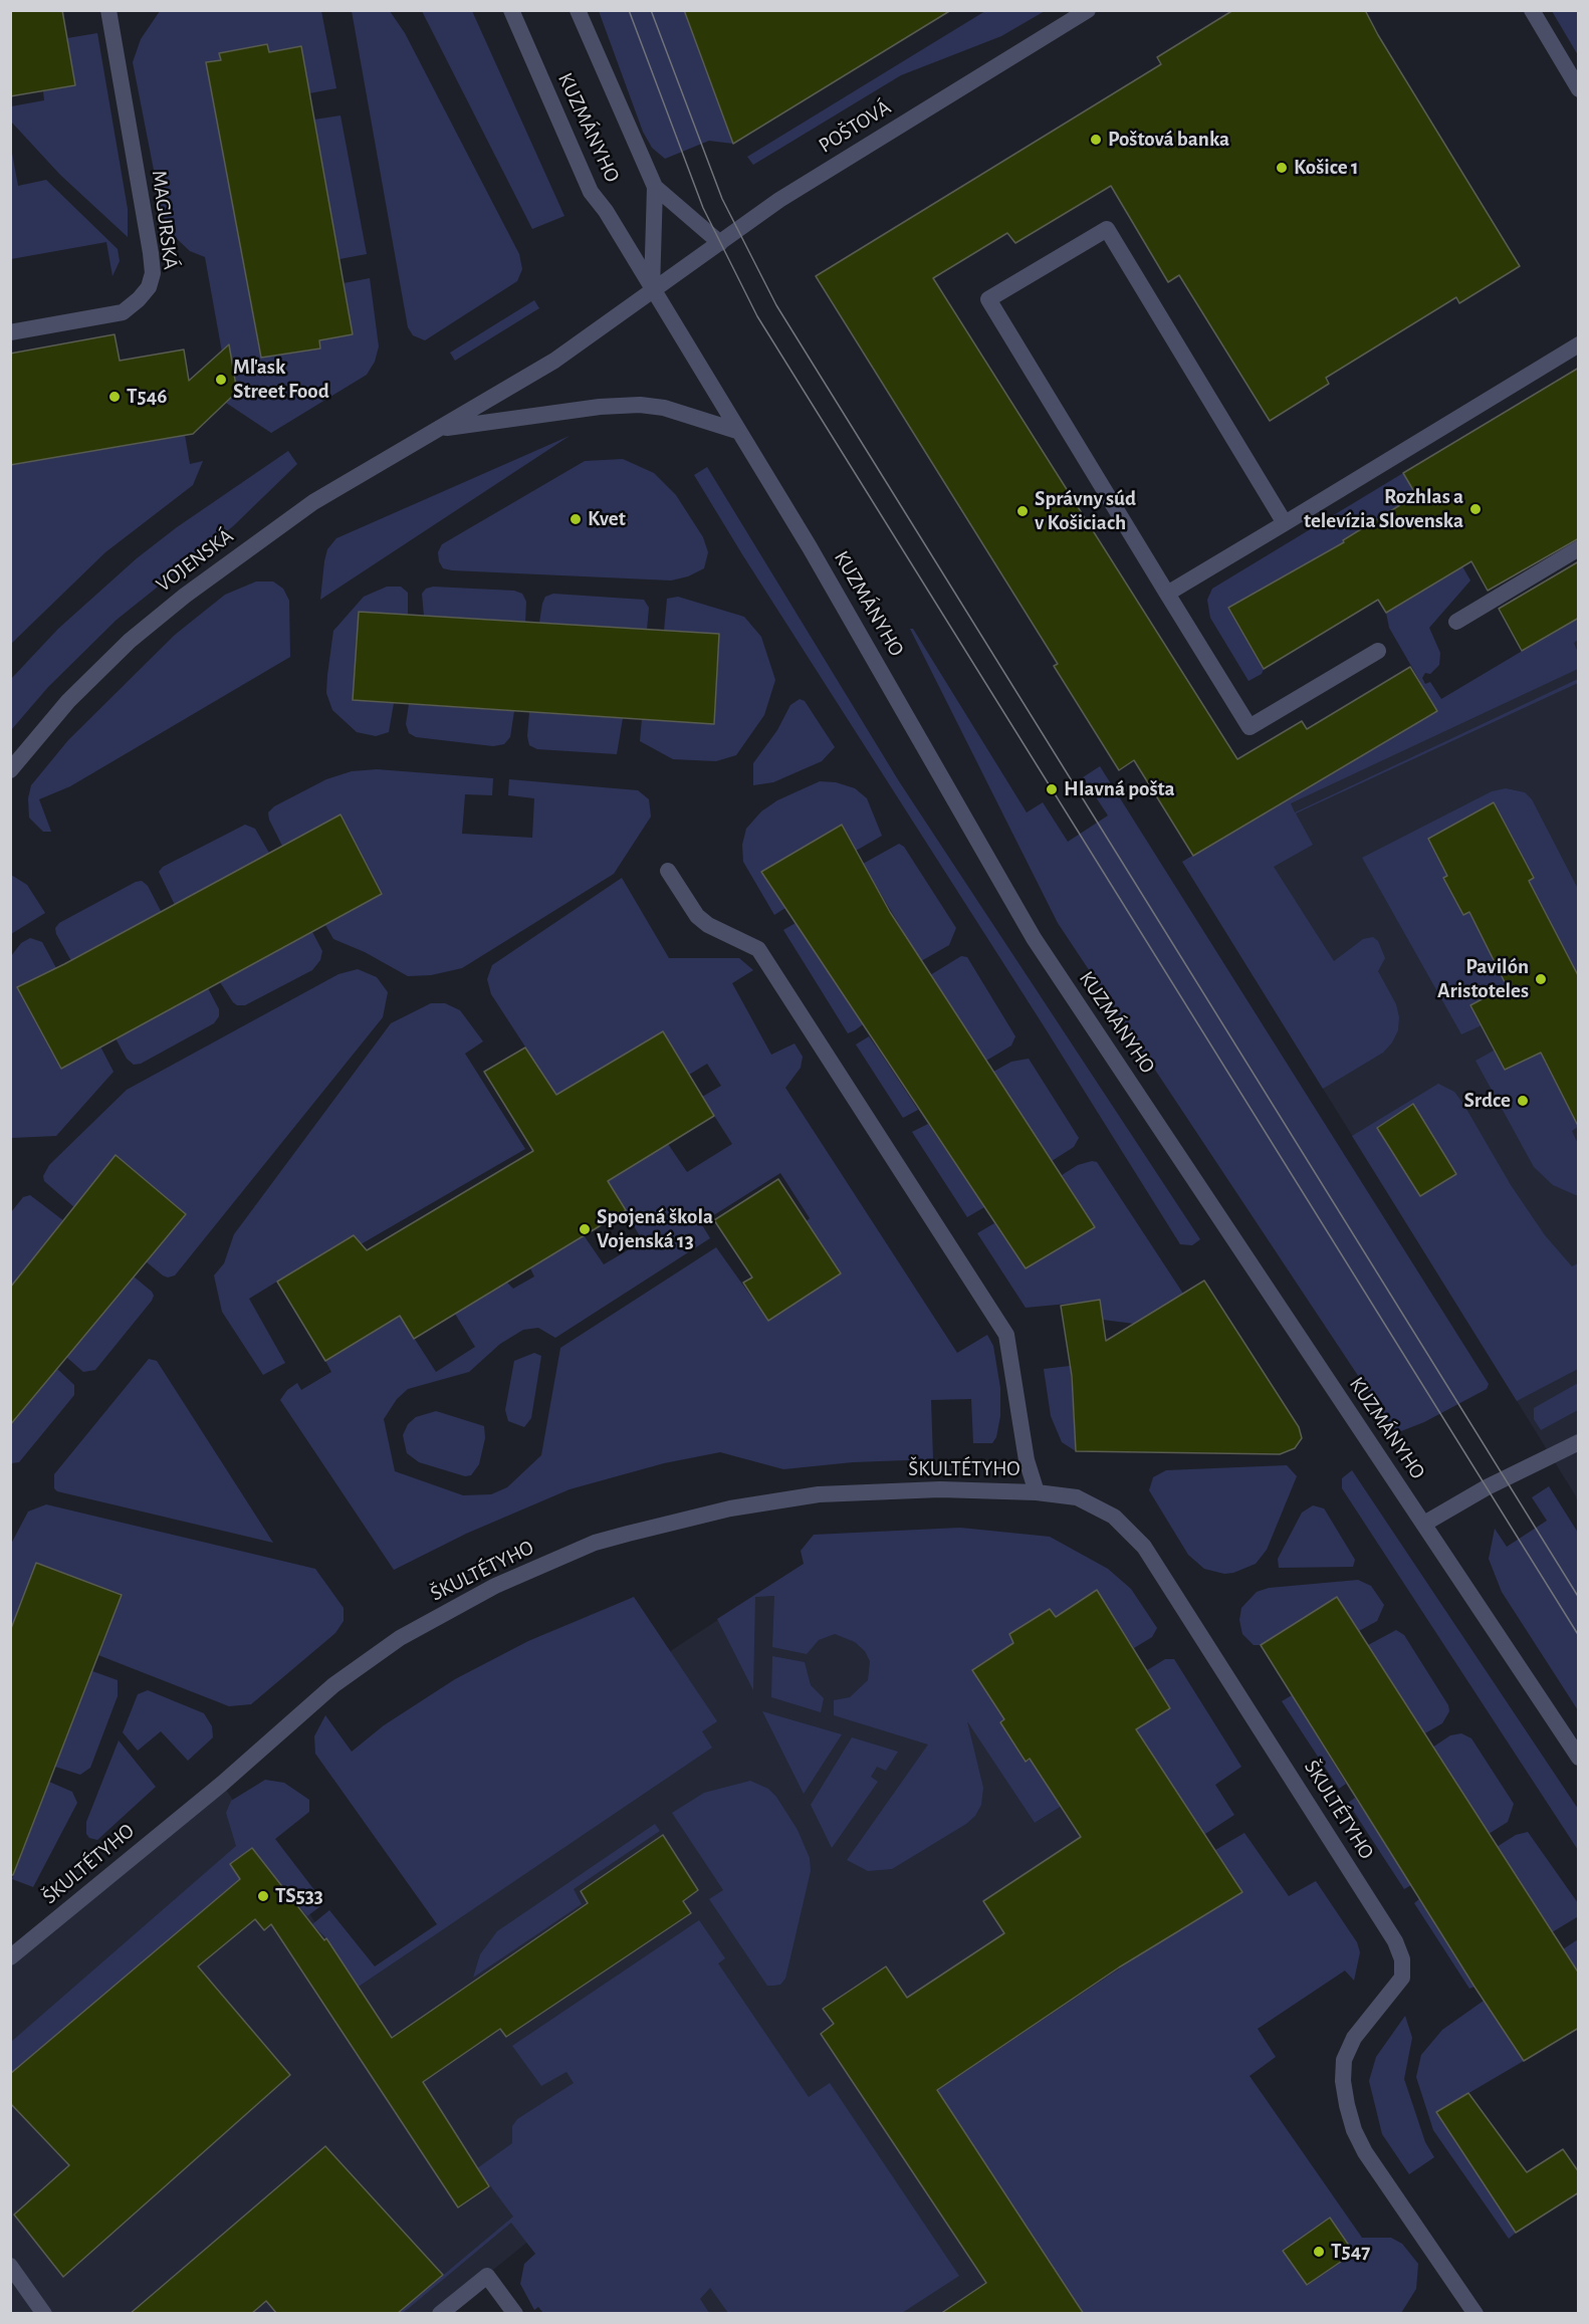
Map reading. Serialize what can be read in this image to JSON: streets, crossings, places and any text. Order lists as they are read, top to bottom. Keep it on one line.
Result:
{"streets":{"street":["POŠTOVÁ","KUZMÁNYHO","MAGURSKÁ","VOJENSKÁ","ŠKULTÉTYHO"]},"crossings":[["POŠTOVÁ","KUZMÁNYHO"],["POŠTOVÁ","VOJENSKÁ"],["KUZMÁNYHO","VOJENSKÁ"]],"places":["Poštová banka","Košice 1","Mľask Street Food","T546","Rozhlas a televízia Slovenska","Správny súd v Košiciach","Kvet","Hlavná pošta","Pavilón Aristoteles","Srdce","Spojená škola Vojenská 13","TS533","T547"]}
